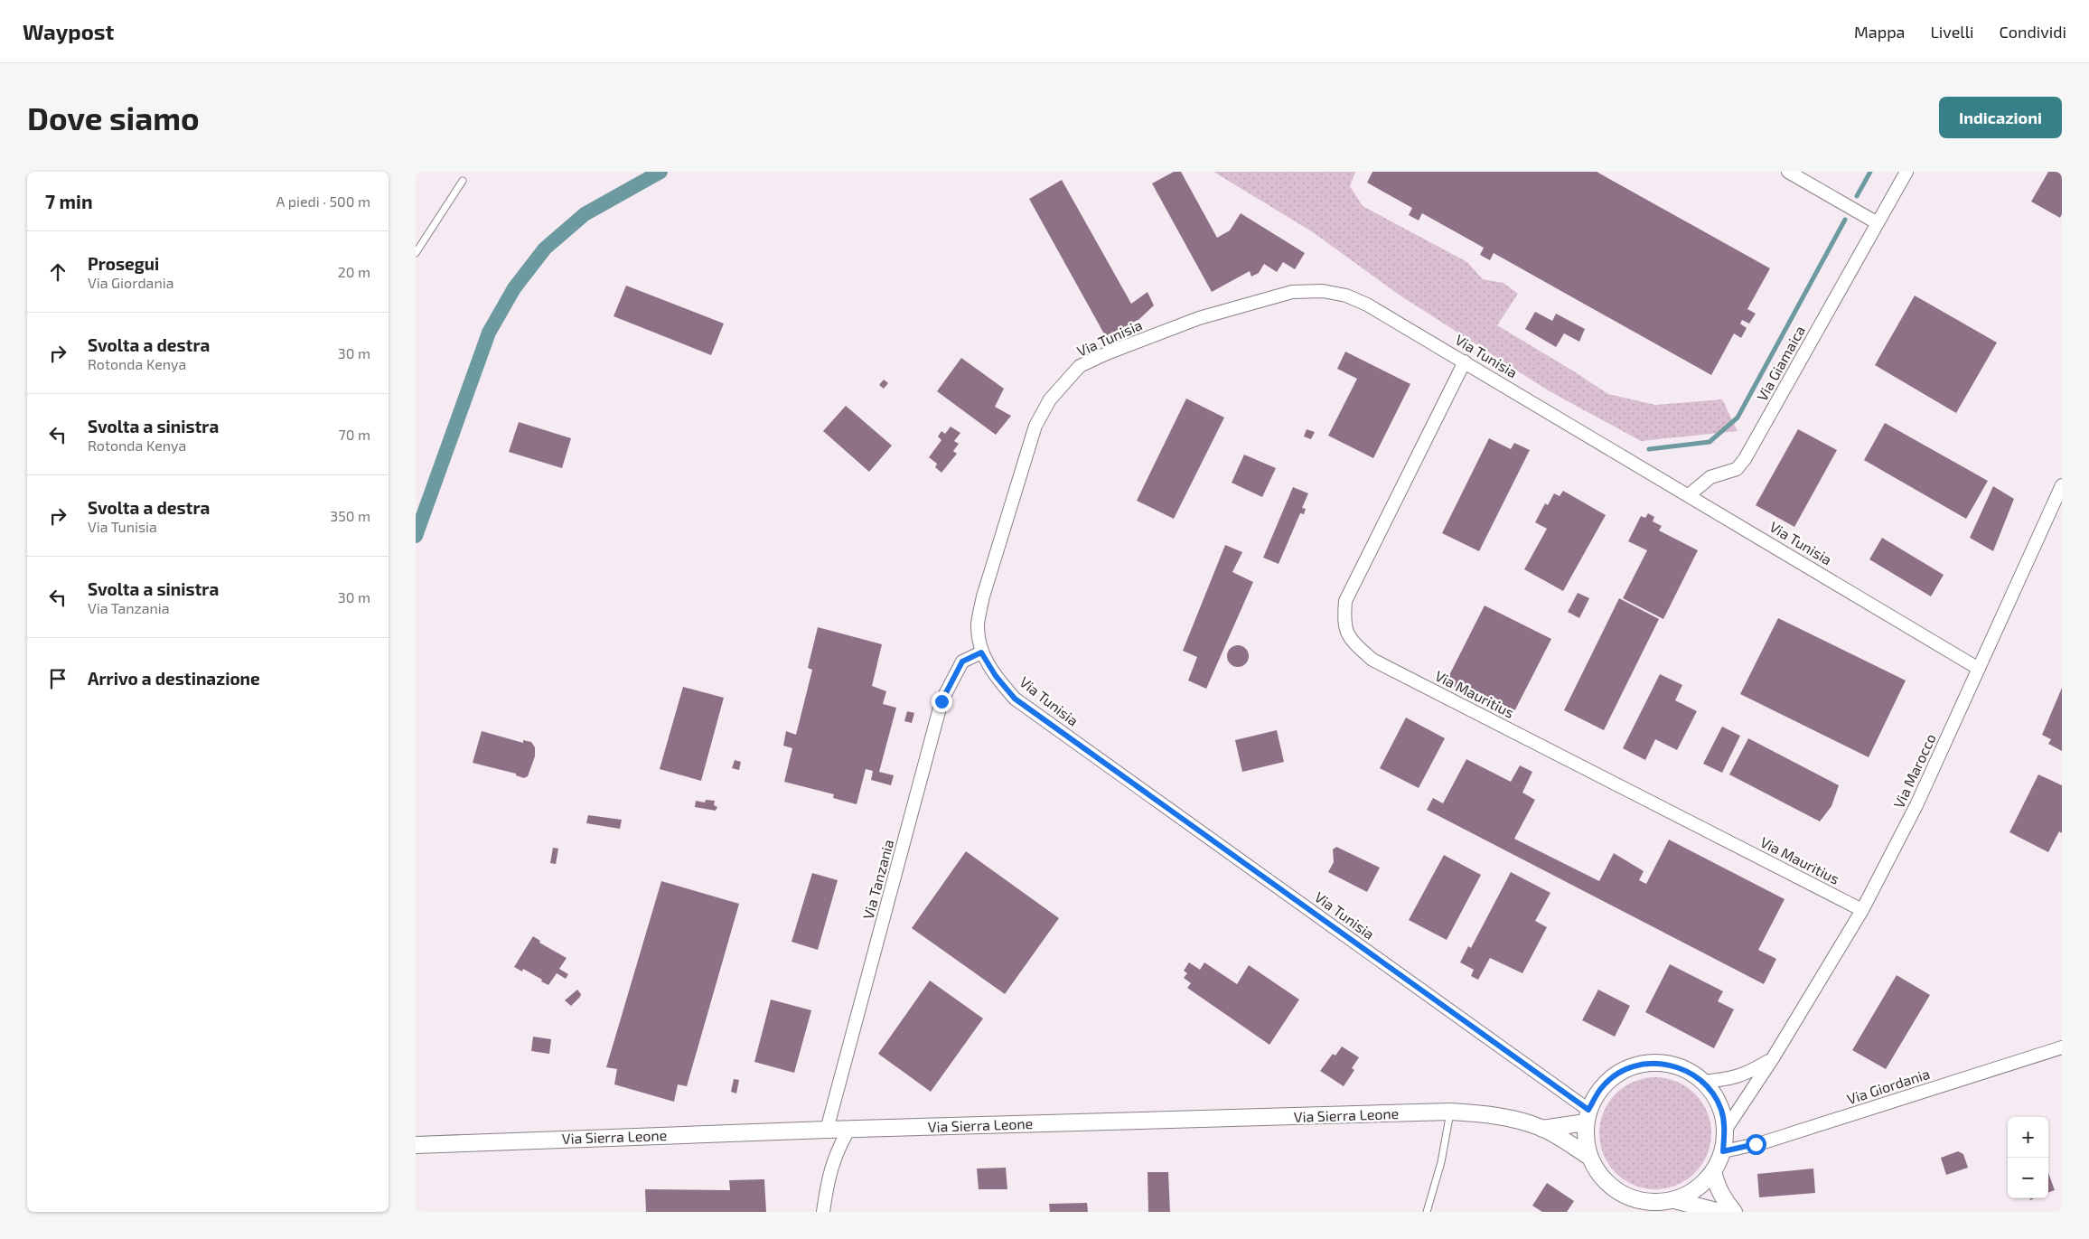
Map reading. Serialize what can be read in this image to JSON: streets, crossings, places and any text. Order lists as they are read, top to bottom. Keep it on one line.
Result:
{"streets":{"street":["Via Tunisia","Via Giamaica","Via Mauritius","Via Marocco","Via Tanzania","Via Giordania","Via Sierra Leone"]},"crossings":[["Via Tunisia","Via Giamaica"],["Via Tunisia","Via Mauritius"],["Via Tunisia","Via Marocco"],["Via Tunisia","Via Tanzania"],["Via Tunisia","Via Giordania"],["Via Tunisia","Via Sierra Leone"],["Via Mauritius","Via Marocco"],["Via Marocco","Via Giordania"],["Via Marocco","Via Sierra Leone"],["Via Tanzania","Via Sierra Leone"],["Via Giordania","Via Sierra Leone"]],"page":{"header":"Waypost","nav":["Mappa","Livelli","Condividi"],"buttons":"Indicazioni","title":"Dove siamo","heading":["7 min","A piedi · 500 m"],"list":[["Prosegui","Via Giordania","20 m"],["Svolta a destra","Rotonda Kenya","30 m"],["Svolta a sinistra","Rotonda Kenya","70 m"],["Svolta a destra","Via Tunisia","350 m"],["Svolta a sinistra","Via Tanzania","30 m"],"Arrivo a destinazione"],"map_buttons":["+","−"]}}
